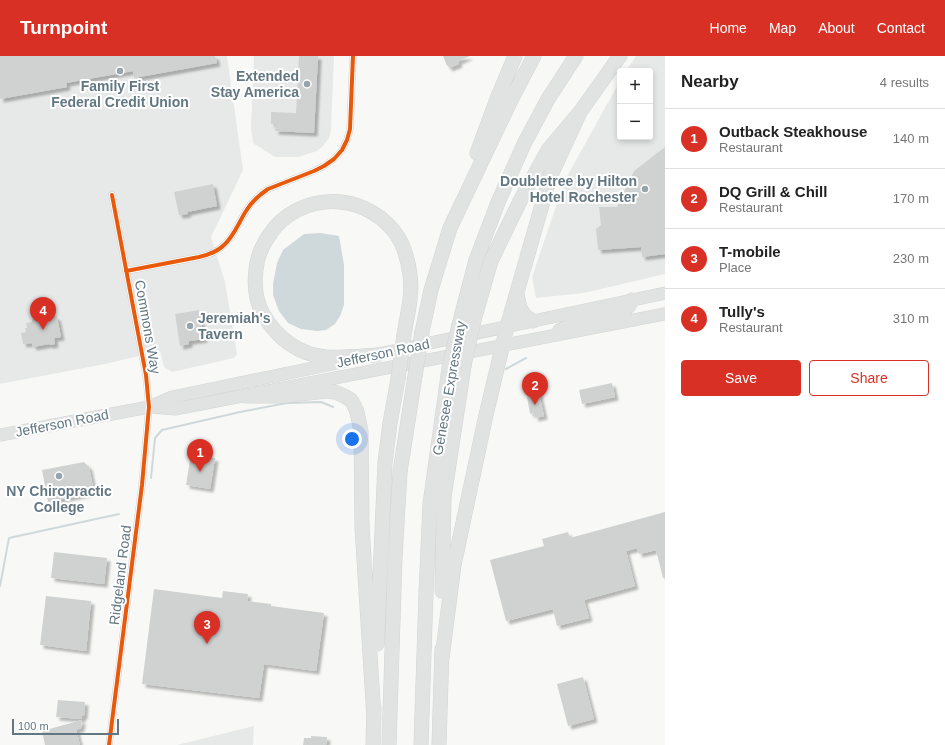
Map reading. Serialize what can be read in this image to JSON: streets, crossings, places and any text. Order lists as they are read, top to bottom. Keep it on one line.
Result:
{"streets":{"highway":["Genesee Expressway"],"main road":["Jefferson Road"],"street":["Commons Way","Ridgeland Road"]},"crossings":[["Commons Way","Jefferson Road"],["Commons Way","Ridgeland Road"],["Jefferson Road","Ridgeland Road"]],"places":["Family First Federal Credit Union","Extended Stay America","Doubletree by Hilton Hotel Rochester","Jeremiah's Tavern","NY Chiropractic College"],"scale_bar":"100 m","page":{"header":"Turnpoint","nav":["Home","Map","About","Contact"],"heading":["Nearby","4 results"],"map_buttons":["+","−"],"list":[{"mark":"1","name":"Outback Steakhouse","note":"Restaurant","value":"140 m"},{"mark":"2","name":"DQ Grill & Chill","note":"Restaurant","value":"170 m"},{"mark":"3","name":"T-mobile","note":"Place","value":"230 m"},{"mark":"4","name":"Tully's","note":"Restaurant","value":"310 m"}],"pins":["4","2","1","3"],"buttons":["Save","Share"],"scale":"100 m"}}
